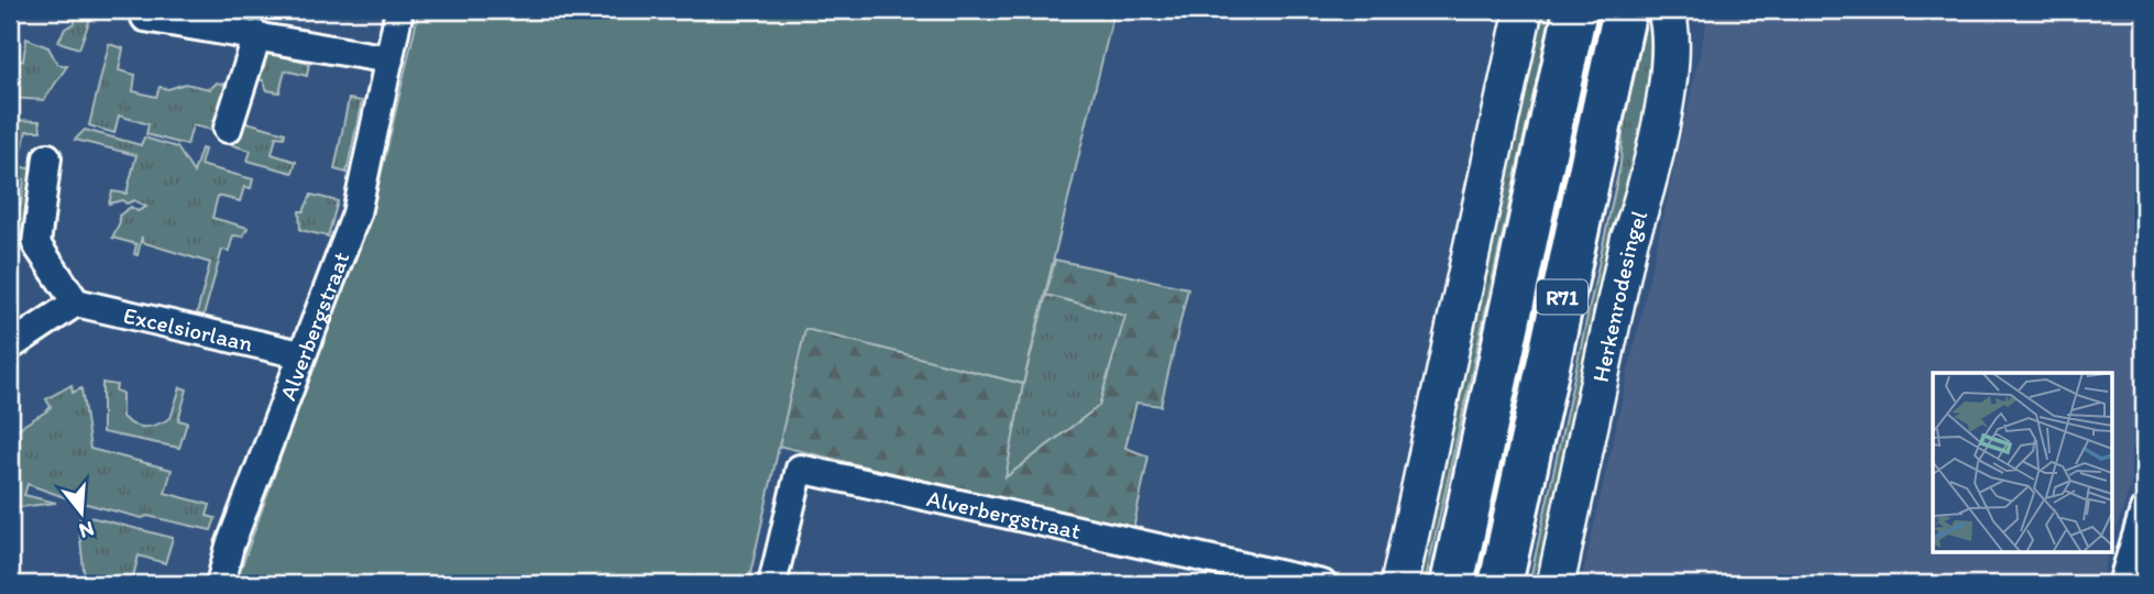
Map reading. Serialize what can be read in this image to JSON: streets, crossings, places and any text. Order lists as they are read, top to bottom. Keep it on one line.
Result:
{"streets":{"highway":["R71"],"street":["Herkenrodesingel","Alverbergstraat","Excelsiorlaan"]},"crossings":[["Alverbergstraat","Excelsiorlaan"]],"north":"bottom"}
